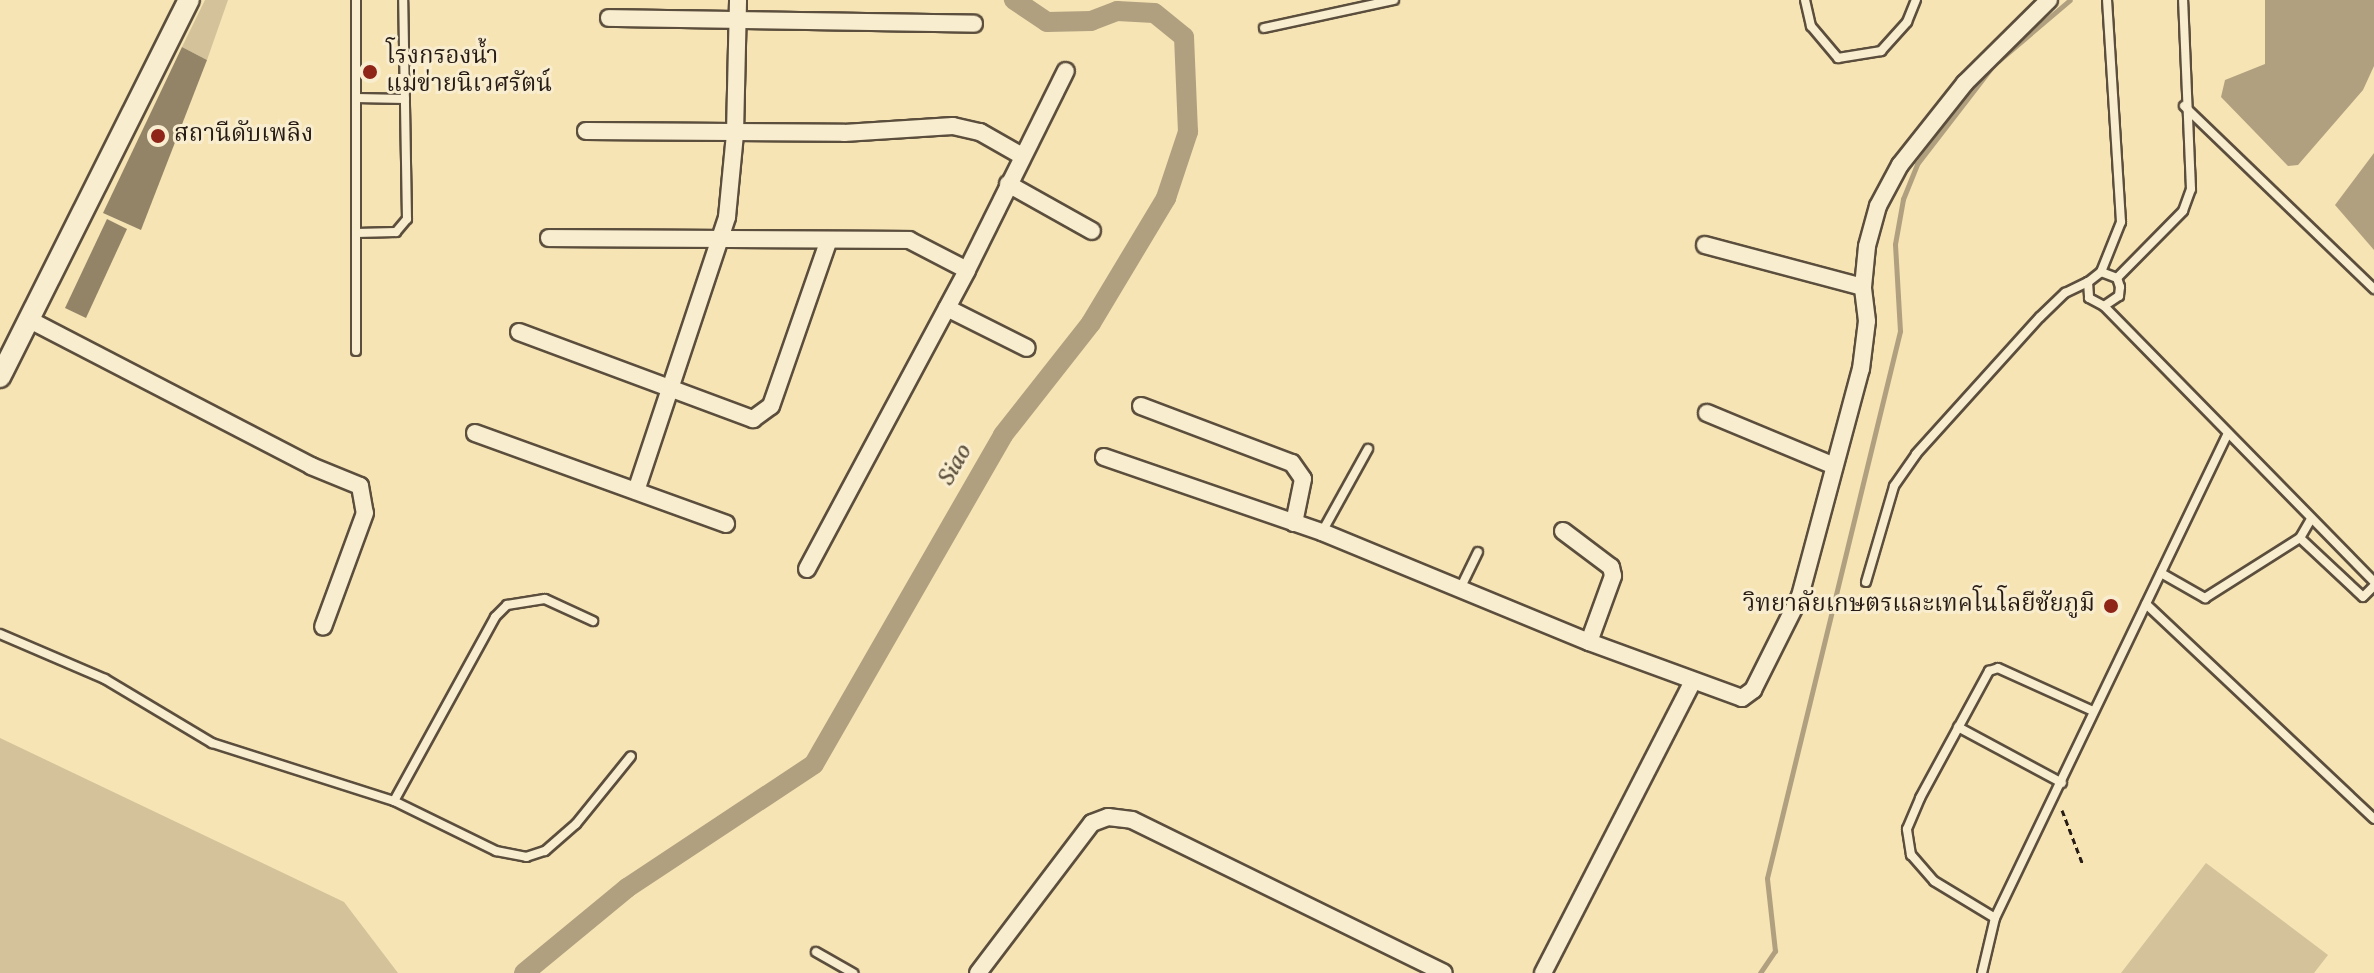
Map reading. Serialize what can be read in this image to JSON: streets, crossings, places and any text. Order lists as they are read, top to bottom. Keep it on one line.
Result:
{"water":["Siao"],"places":["โรงกรองน้ำ แม่ข่ายนิเวศรัตน์","สถานีดับเพลิง","วิทยาลัยเกษตรและเทคโนโลยีชัยภูมิ"]}
